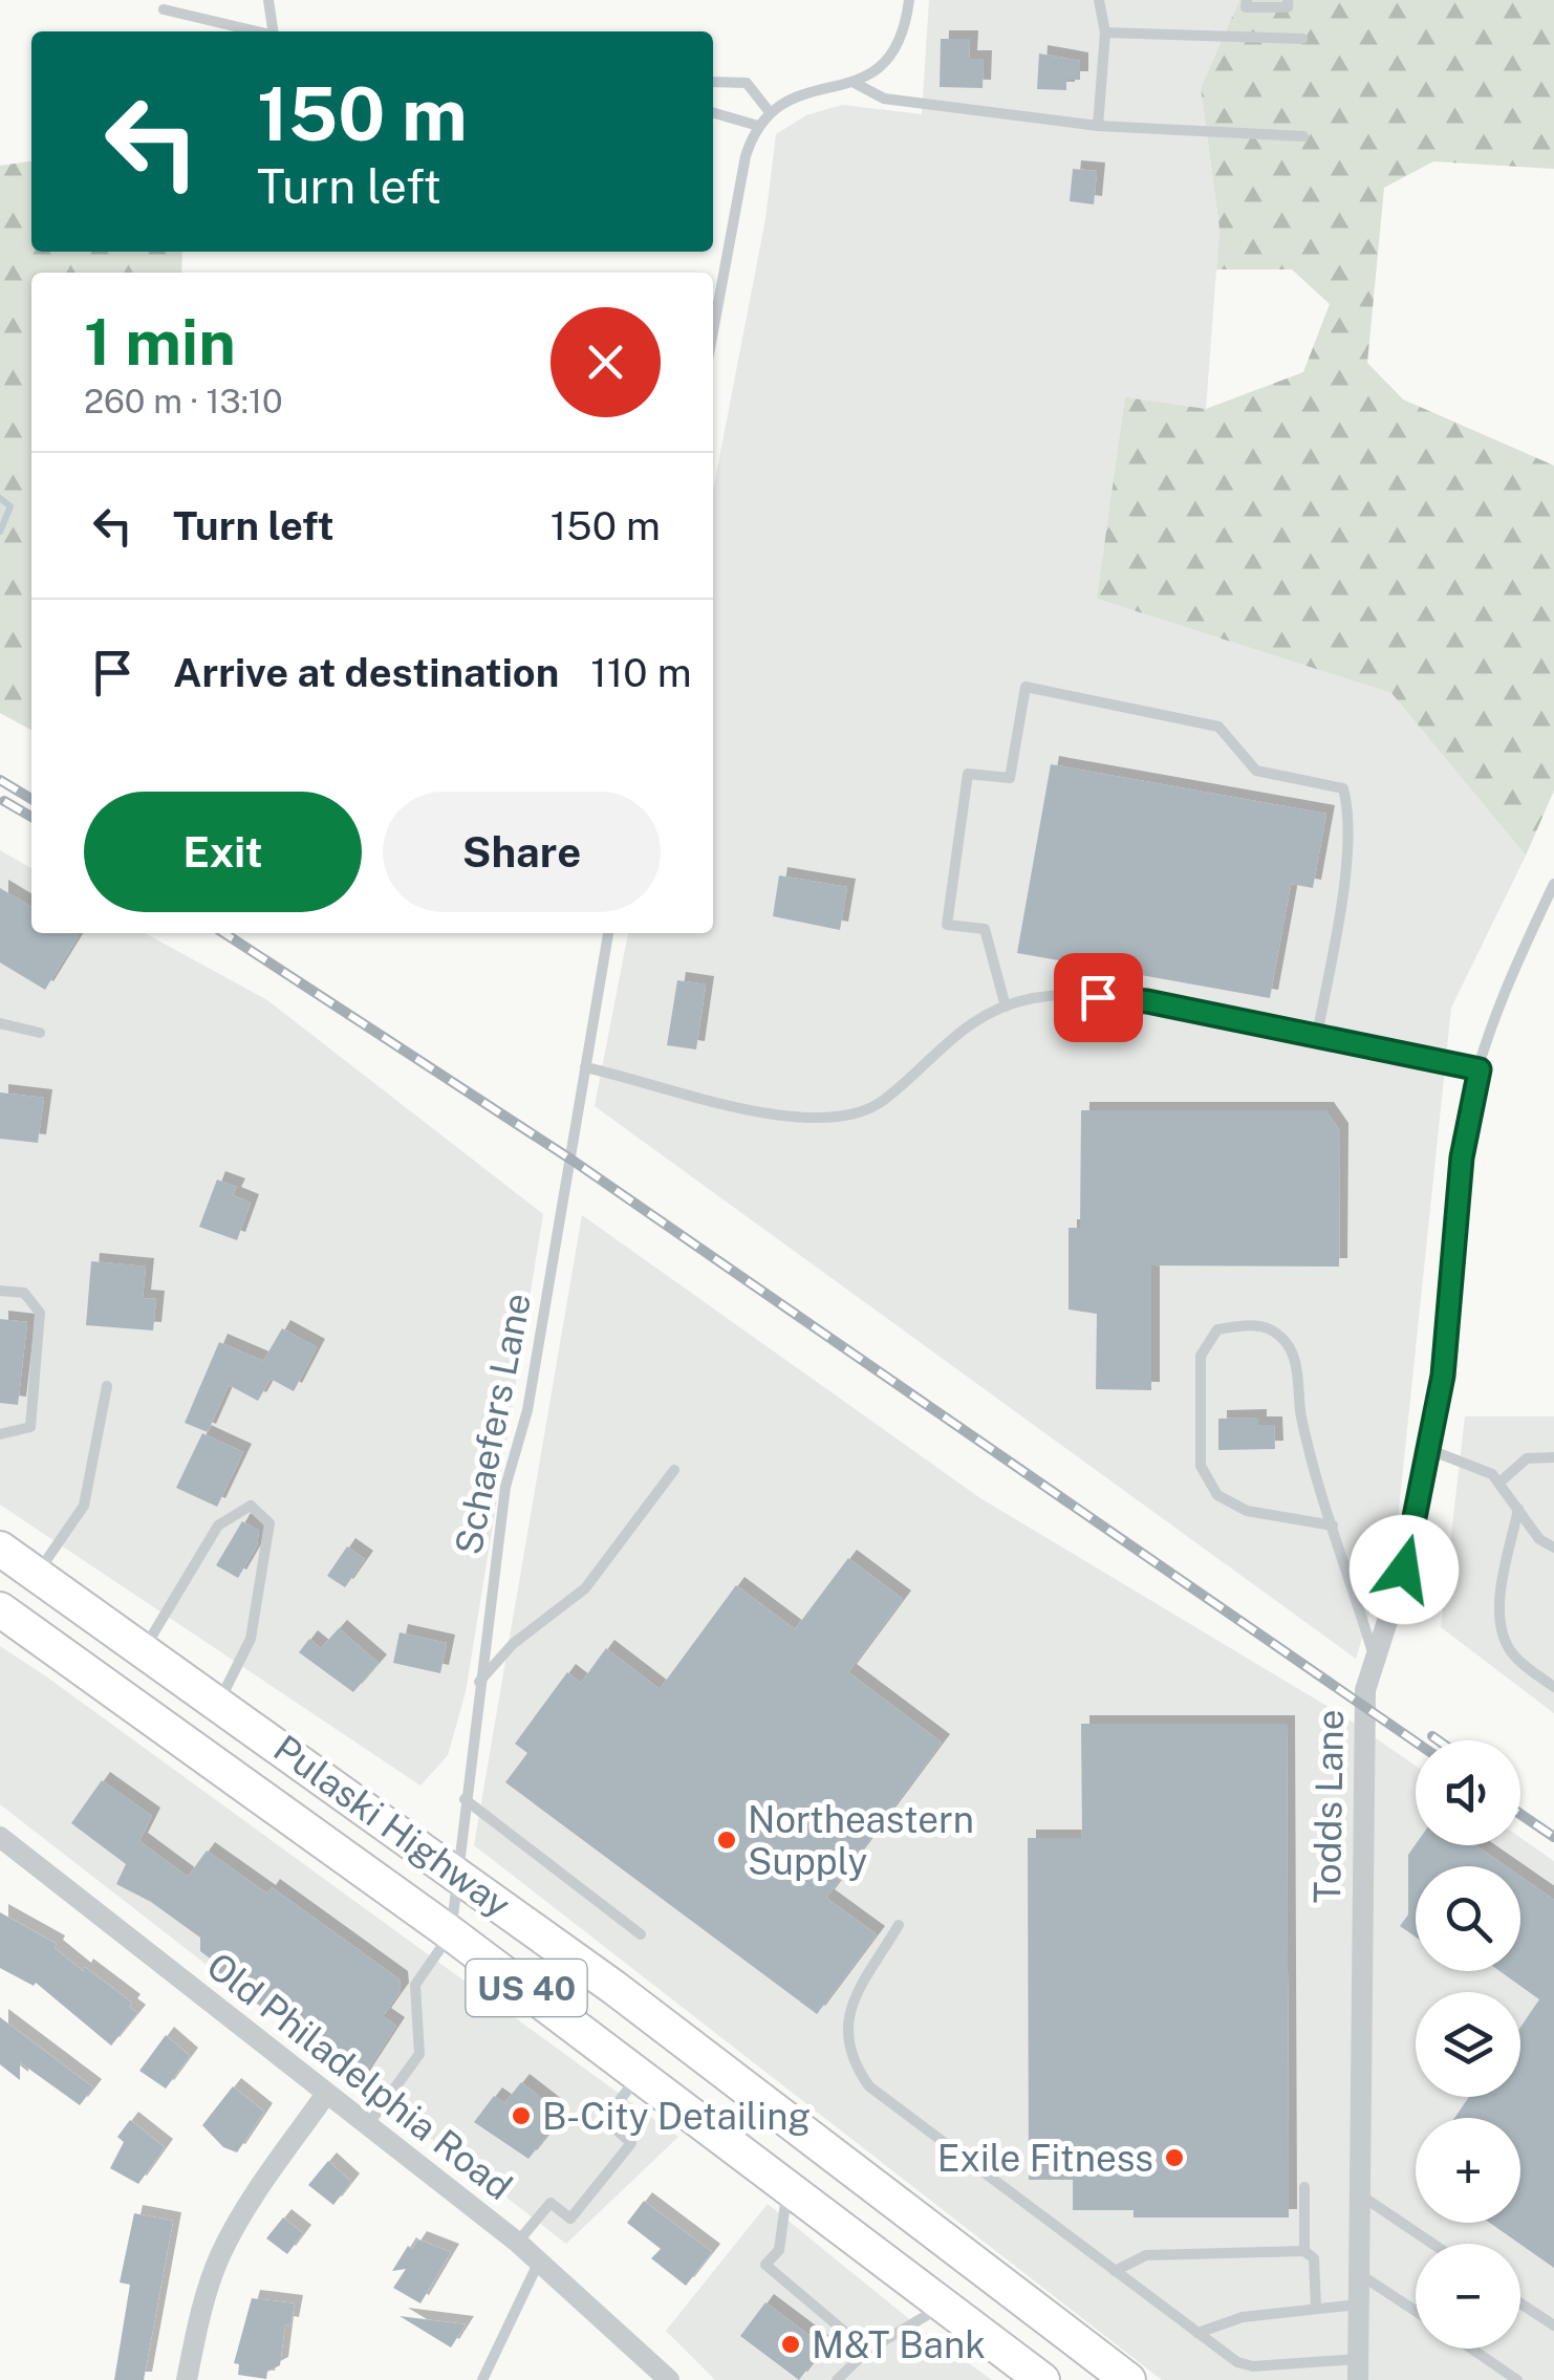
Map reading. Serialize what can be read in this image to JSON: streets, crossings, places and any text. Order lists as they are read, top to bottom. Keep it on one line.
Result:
{"streets":{"highway":["Pulaski Highway","US 40"],"street":["Todds Lane","Old Philadelphia Road"],"lane":["Schaefers Lane"]},"crossings":[["Schaefers Lane","Pulaski Highway"]],"places":["Northeastern Supply","B-City Detailing","Exile Fitness","M&T Bank"],"page":{"turn":["150 m","Turn left"],"heading":["1 min","260 m · 13:10"],"list":[{"name":"Turn left","value":"150 m"},{"name":"Arrive at destination","value":"110 m"}],"buttons":["Exit","Share"],"map_buttons":["+","−"]}}
